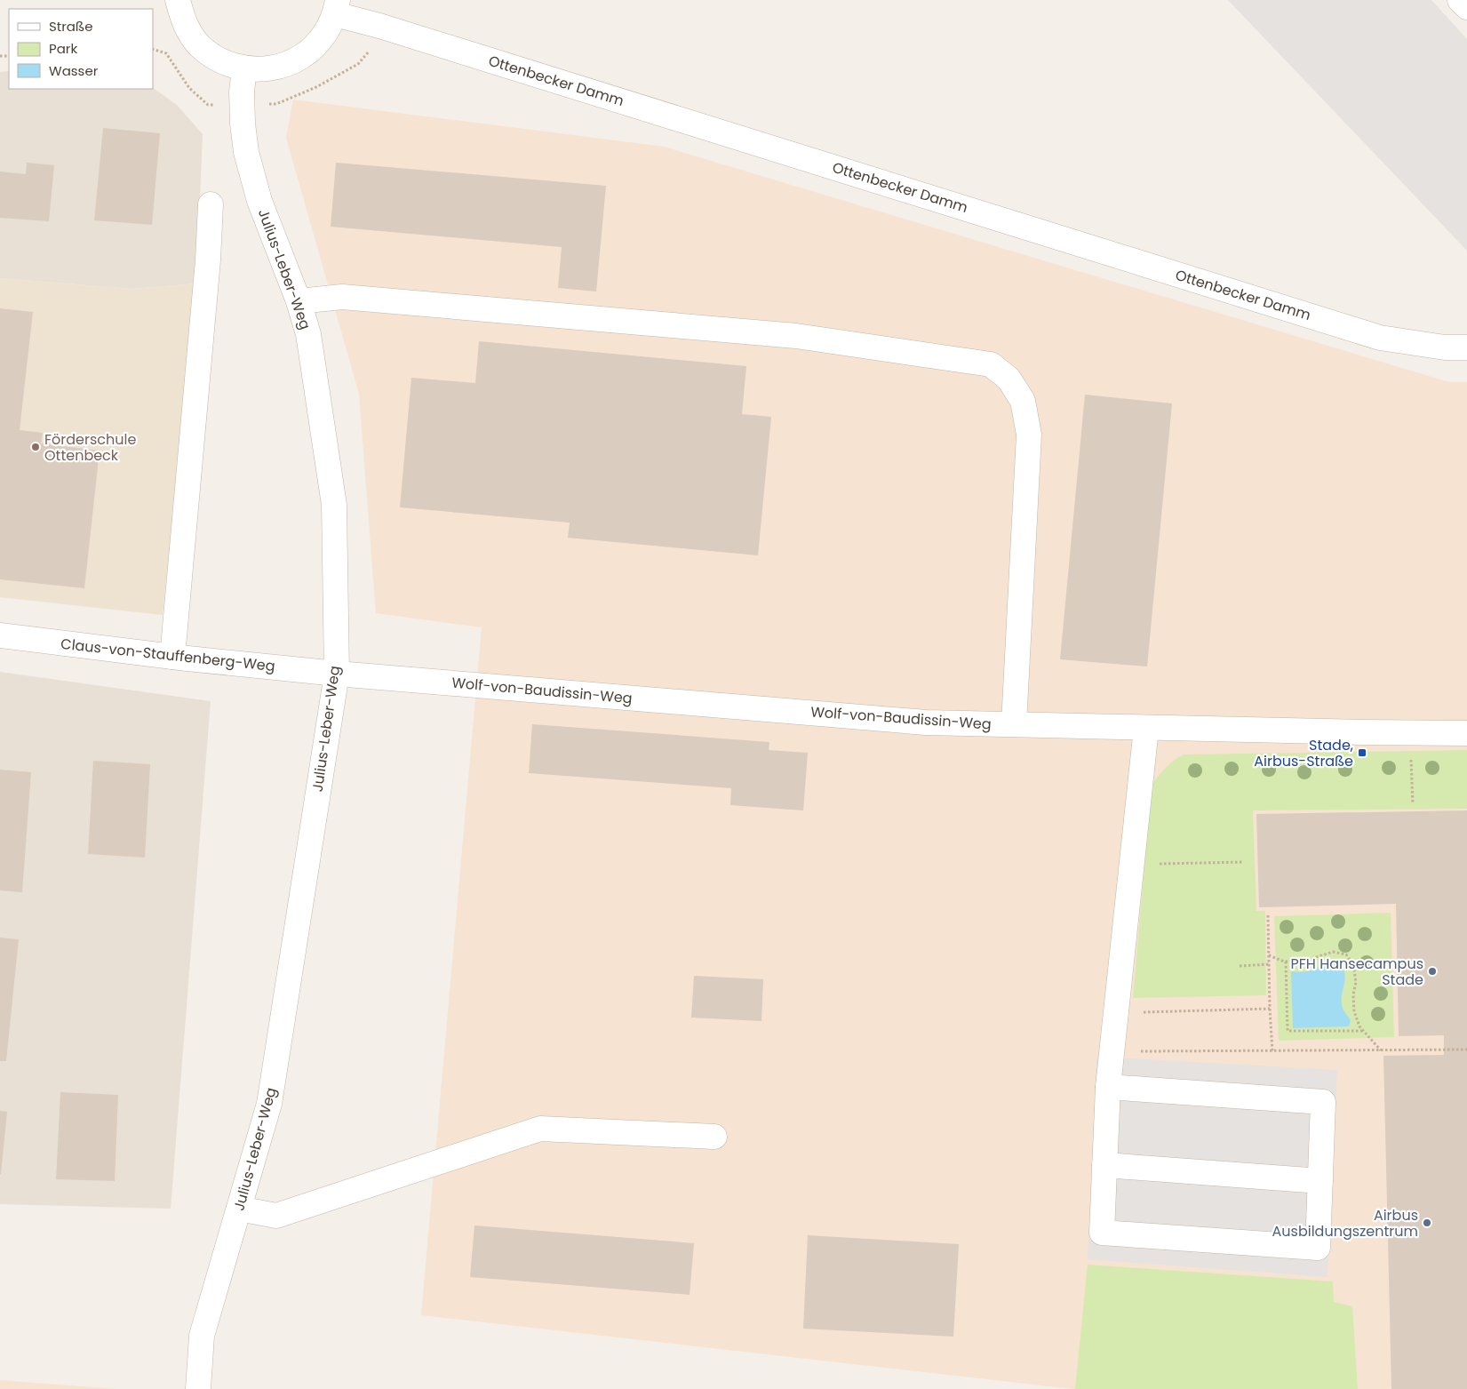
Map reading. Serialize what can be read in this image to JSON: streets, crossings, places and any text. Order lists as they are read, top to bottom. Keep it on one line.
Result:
{"streets":{"street":["Ottenbecker Damm","Julius-Leber-Weg","Claus-von-Stauffenberg-Weg","Wolf-von-Baudissin-Weg"]},"crossings":[["Julius-Leber-Weg","Claus-von-Stauffenberg-Weg"],["Julius-Leber-Weg","Wolf-von-Baudissin-Weg"],["Claus-von-Stauffenberg-Weg","Wolf-von-Baudissin-Weg"]],"places":{"other":["Förderschule Ottenbeck","PFH Hansecampus Stade","Airbus Ausbildungszentrum"],"transit":["Stade, Airbus-Straße"]},"legend":["Straße","Park","Wasser"]}
